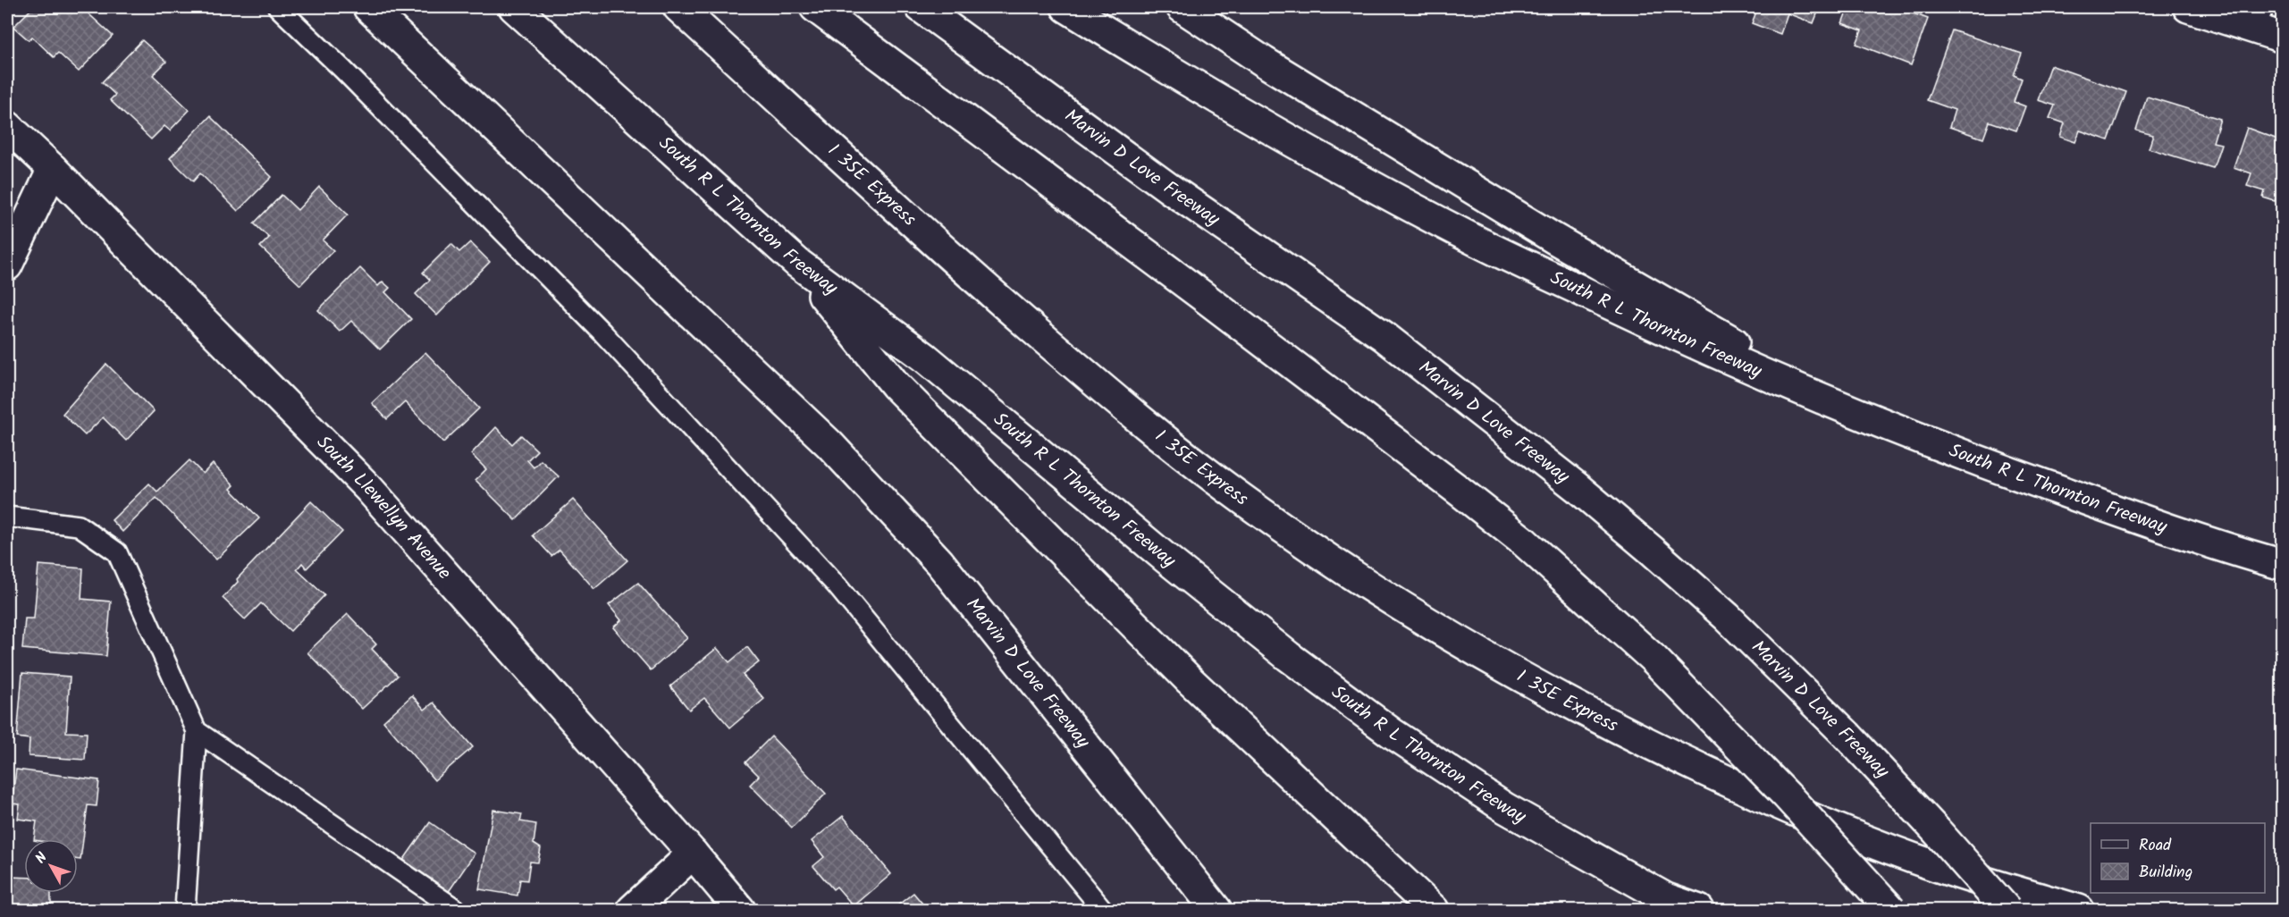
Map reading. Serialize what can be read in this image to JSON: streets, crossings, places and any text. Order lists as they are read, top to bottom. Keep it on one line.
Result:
{"streets":{"main road":["Marvin D Love Freeway","I 35E Express","South R L Thornton Freeway","South Llewellyn Avenue"]},"legend":["Road","Building"],"north":"top left"}
